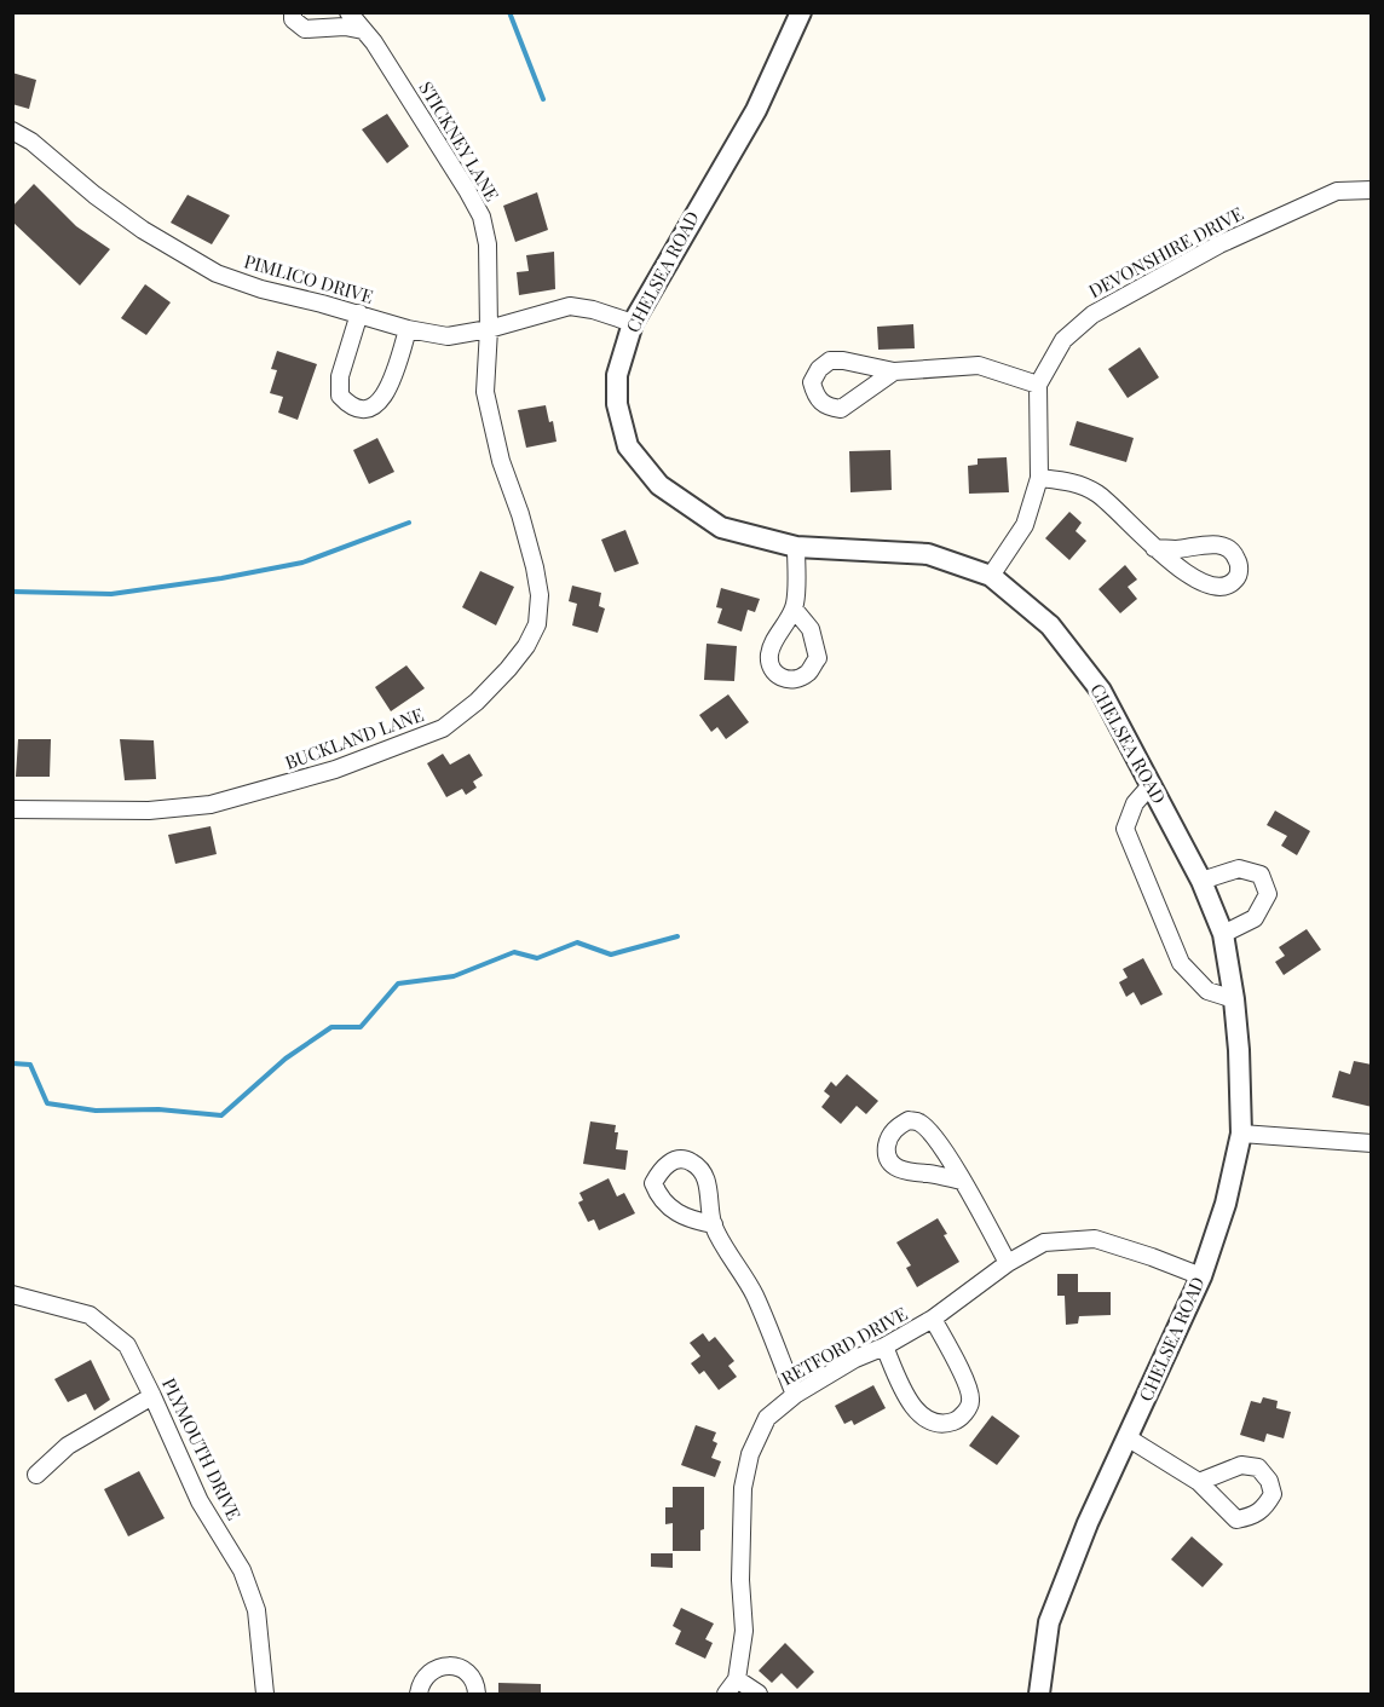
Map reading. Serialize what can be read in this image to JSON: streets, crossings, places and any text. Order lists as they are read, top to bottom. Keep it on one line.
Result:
{"streets":{"street":["STICKNEY LANE","DEVONSHIRE DRIVE","CHELSEA ROAD","PIMLICO DRIVE","BUCKLAND LANE","RETFORD DRIVE","PLYMOUTH DRIVE"]},"crossings":[["STICKNEY LANE","PIMLICO DRIVE"],["STICKNEY LANE","BUCKLAND LANE"],["CHELSEA ROAD","PIMLICO DRIVE"],["CHELSEA ROAD","RETFORD DRIVE"],["PIMLICO DRIVE","BUCKLAND LANE"]]}
